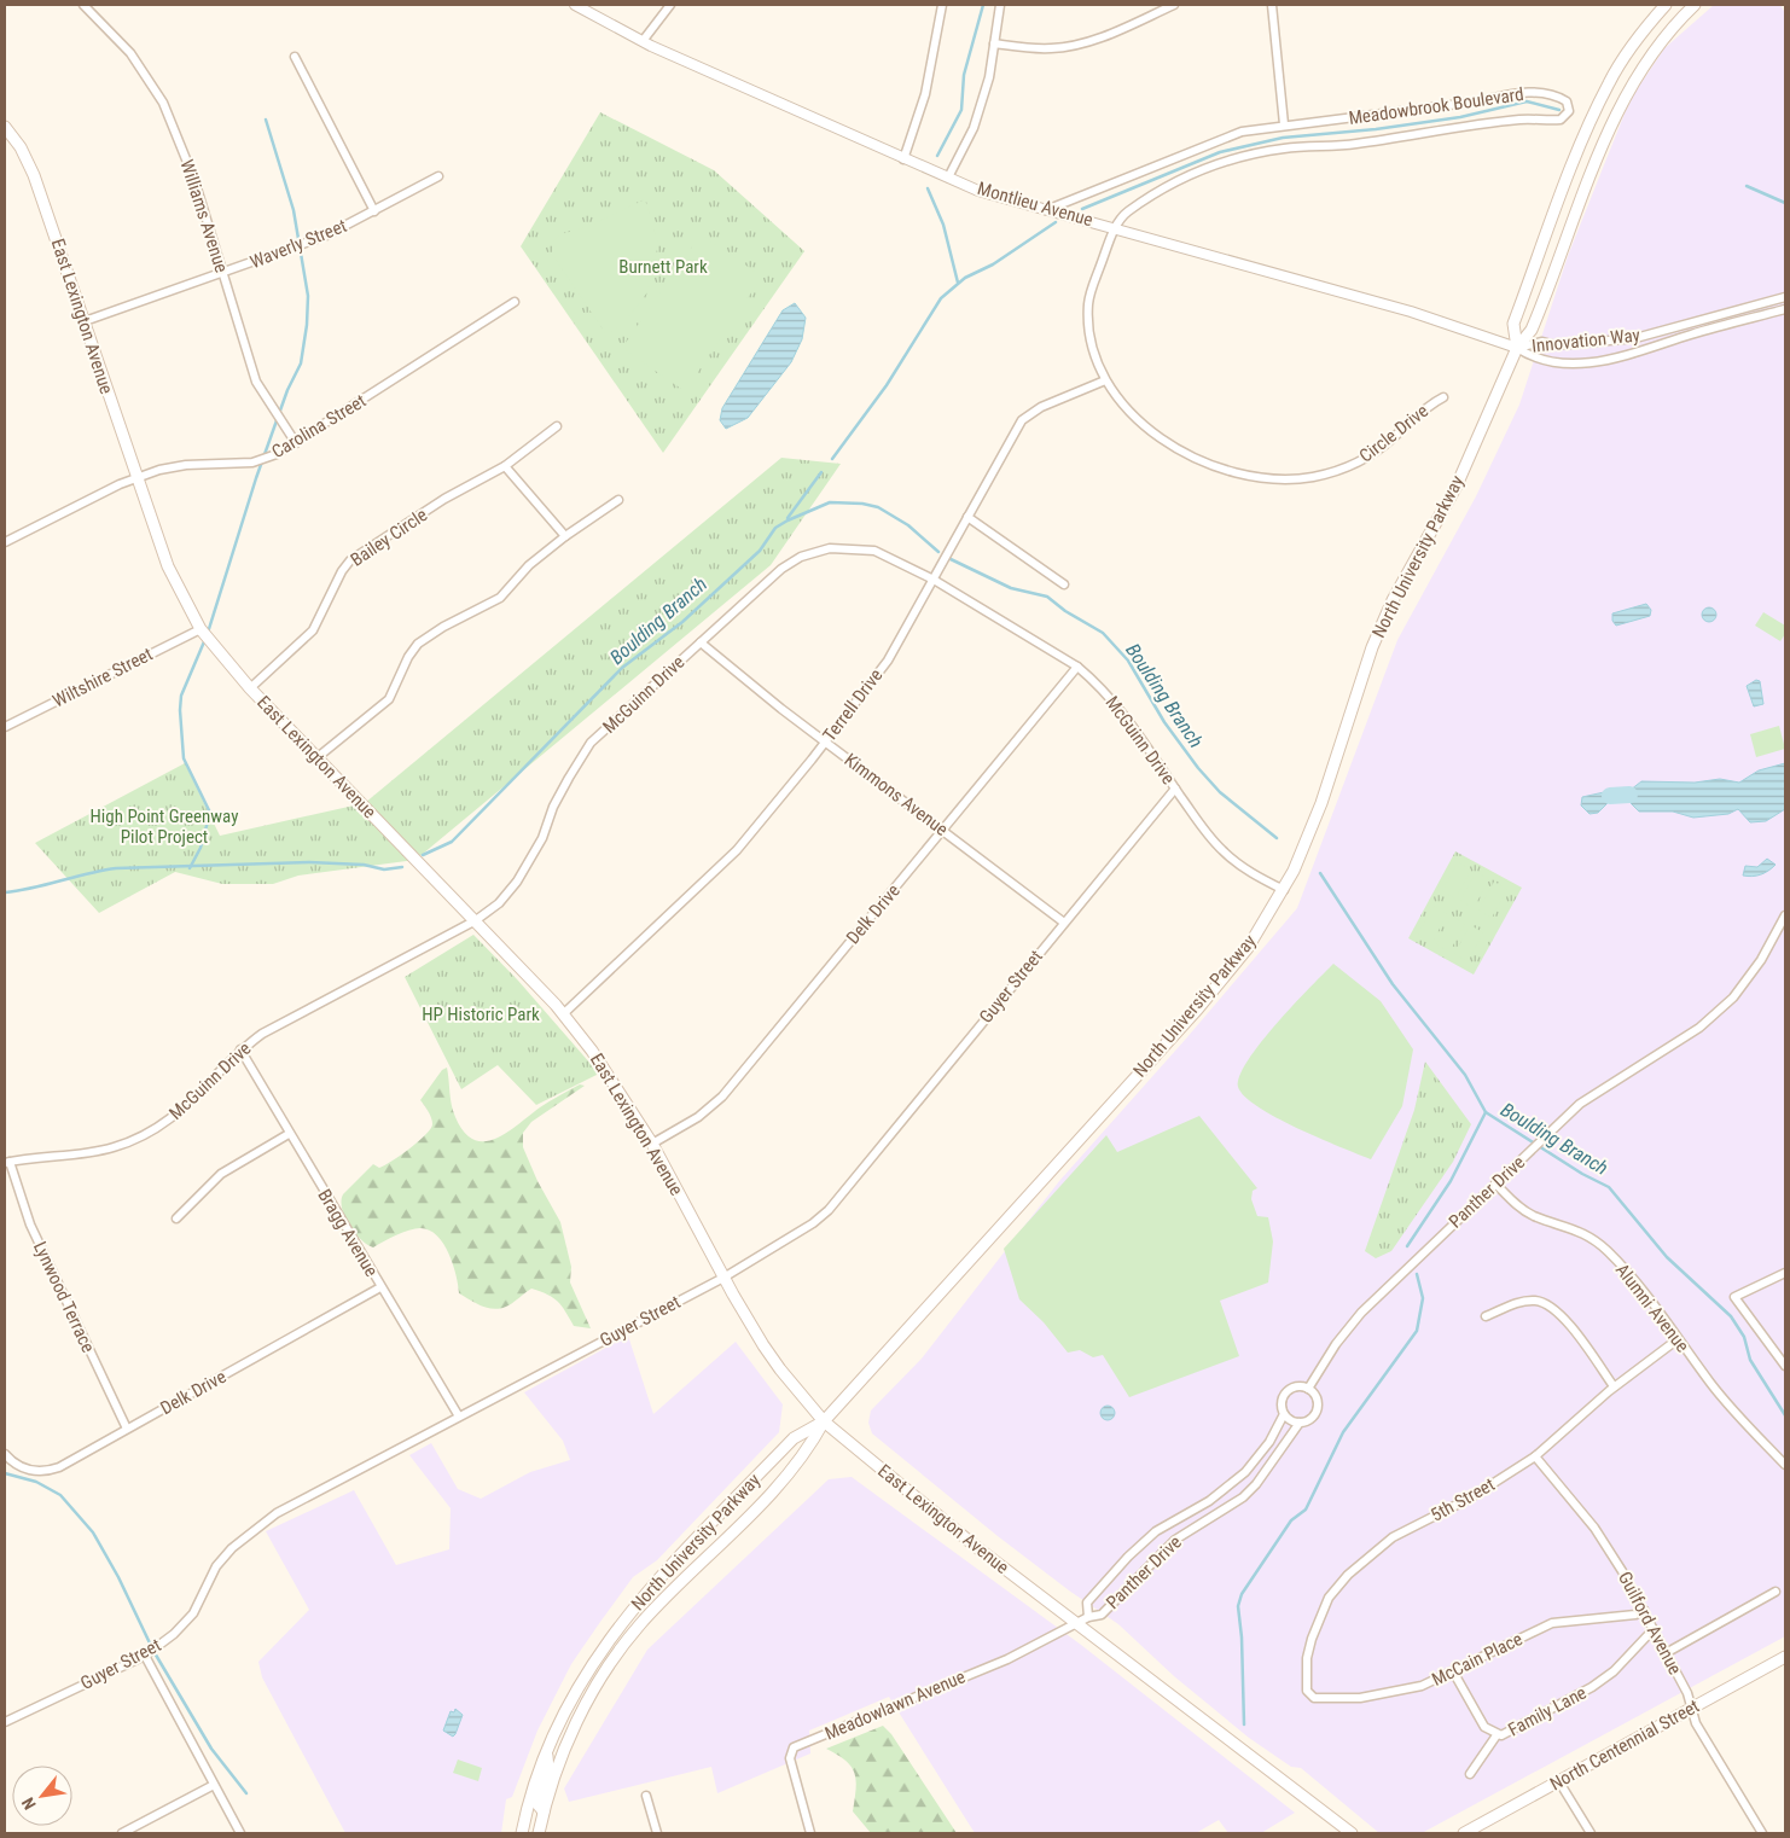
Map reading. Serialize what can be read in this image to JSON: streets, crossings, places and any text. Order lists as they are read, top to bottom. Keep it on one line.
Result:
{"streets":{"main road":["East Lexington Avenue","North University Parkway","North Centennial Street"],"street":["Meadowbrook Boulevard","Montlieu Avenue","Williams Avenue","Waverly Street","Innovation Way","Carolina Street","Circle Drive","Bailey Circle","Wiltshire Street","McGuinn Drive","Terrell Drive","Kimmons Avenue","Delk Drive","Guyer Street","Panther Drive","Bragg Avenue","Lynwood Terrace","Alumni Avenue","5th Street","Guilford Avenue","McCain Place","Meadowlawn Avenue","Family Lane"]},"crossings":[["Meadowbrook Boulevard","Montlieu Avenue"],["Meadowbrook Boulevard","Circle Drive"],["Montlieu Avenue","Innovation Way"],["Montlieu Avenue","Circle Drive"],["Montlieu Avenue","North University Parkway"],["Williams Avenue","Waverly Street"],["Williams Avenue","Carolina Street"],["Waverly Street","East Lexington Avenue"],["East Lexington Avenue","Carolina Street"],["East Lexington Avenue","Bailey Circle"],["East Lexington Avenue","North University Parkway"],["East Lexington Avenue","Wiltshire Street"],["East Lexington Avenue","McGuinn Drive"],["East Lexington Avenue","Terrell Drive"],["East Lexington Avenue","Delk Drive"],["East Lexington Avenue","Guyer Street"],["East Lexington Avenue","Panther Drive"],["East Lexington Avenue","Meadowlawn Avenue"],["Innovation Way","North University Parkway"],["Circle Drive","Terrell Drive"],["North University Parkway","McGuinn Drive"],["McGuinn Drive","Terrell Drive"],["McGuinn Drive","Kimmons Avenue"],["McGuinn Drive","Delk Drive"],["McGuinn Drive","Guyer Street"],["McGuinn Drive","Bragg Avenue"],["McGuinn Drive","Lynwood Terrace"],["Terrell Drive","Kimmons Avenue"],["Kimmons Avenue","Delk Drive"],["Kimmons Avenue","Guyer Street"],["Delk Drive","Bragg Avenue"],["Delk Drive","Lynwood Terrace"],["Guyer Street","Bragg Avenue"],["Panther Drive","Alumni Avenue"],["Panther Drive","Meadowlawn Avenue"],["Alumni Avenue","5th Street"],["5th Street","Guilford Avenue"],["5th Street","McCain Place"],["Guilford Avenue","McCain Place"],["Guilford Avenue","Family Lane"],["Guilford Avenue","North Centennial Street"],["McCain Place","Family Lane"]],"water":["Boulding Branch"],"parks":["Burnett Park","High Point Greenway Pilot Project","HP Historic Park"],"north":"bottom left"}
